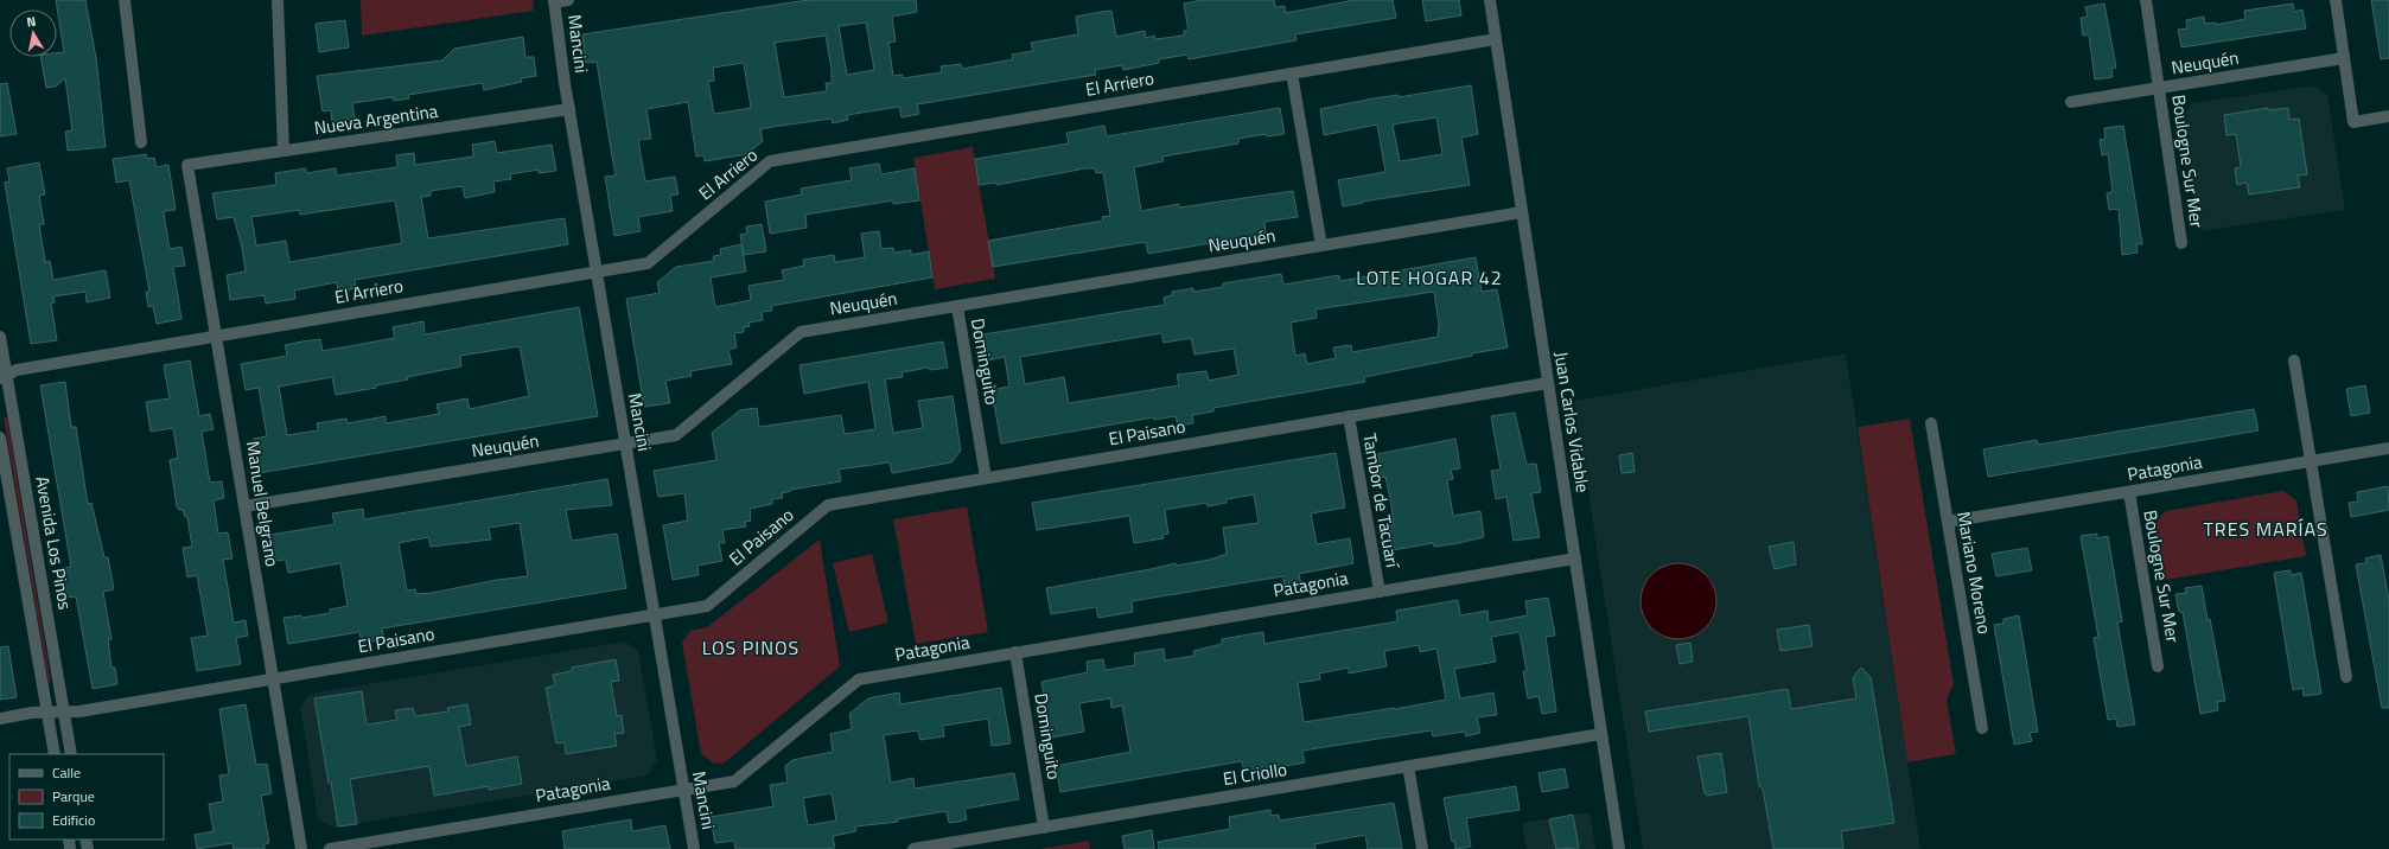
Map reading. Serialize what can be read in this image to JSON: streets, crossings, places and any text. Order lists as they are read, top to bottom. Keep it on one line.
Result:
{"streets":{"street":["Mancini","Neuquén","El Arriero","Nueva Argentina","Boulogne Sur Mer","Dominguito","Juan Carlos Vidable","El Paisano","Patagonia","Tambor de Tacuarí","Manuel Belgrano","Avenida Los Pinos","Mariano Moreno","El Criollo"]},"crossings":[["Mancini","Neuquén"],["Mancini","El Arriero"],["Mancini","Nueva Argentina"],["Mancini","El Paisano"],["Mancini","Patagonia"],["Neuquén","Boulogne Sur Mer"],["Neuquén","Dominguito"],["Neuquén","Juan Carlos Vidable"],["Neuquén","Manuel Belgrano"],["El Arriero","Juan Carlos Vidable"],["El Arriero","Manuel Belgrano"],["El Arriero","Avenida Los Pinos"],["Nueva Argentina","Manuel Belgrano"],["Boulogne Sur Mer","Patagonia"],["Dominguito","El Paisano"],["Dominguito","Patagonia"],["Dominguito","El Criollo"],["Juan Carlos Vidable","El Paisano"],["Juan Carlos Vidable","Patagonia"],["Juan Carlos Vidable","El Criollo"],["El Paisano","Tambor de Tacuarí"],["El Paisano","Manuel Belgrano"],["El Paisano","Avenida Los Pinos"],["Patagonia","Tambor de Tacuarí"],["Patagonia","Mariano Moreno"]],"districts":["LOTE HOGAR 42","TRES MARÍAS","LOS PINOS"],"legend":["Calle","Parque","Edificio"],"north":"top"}
